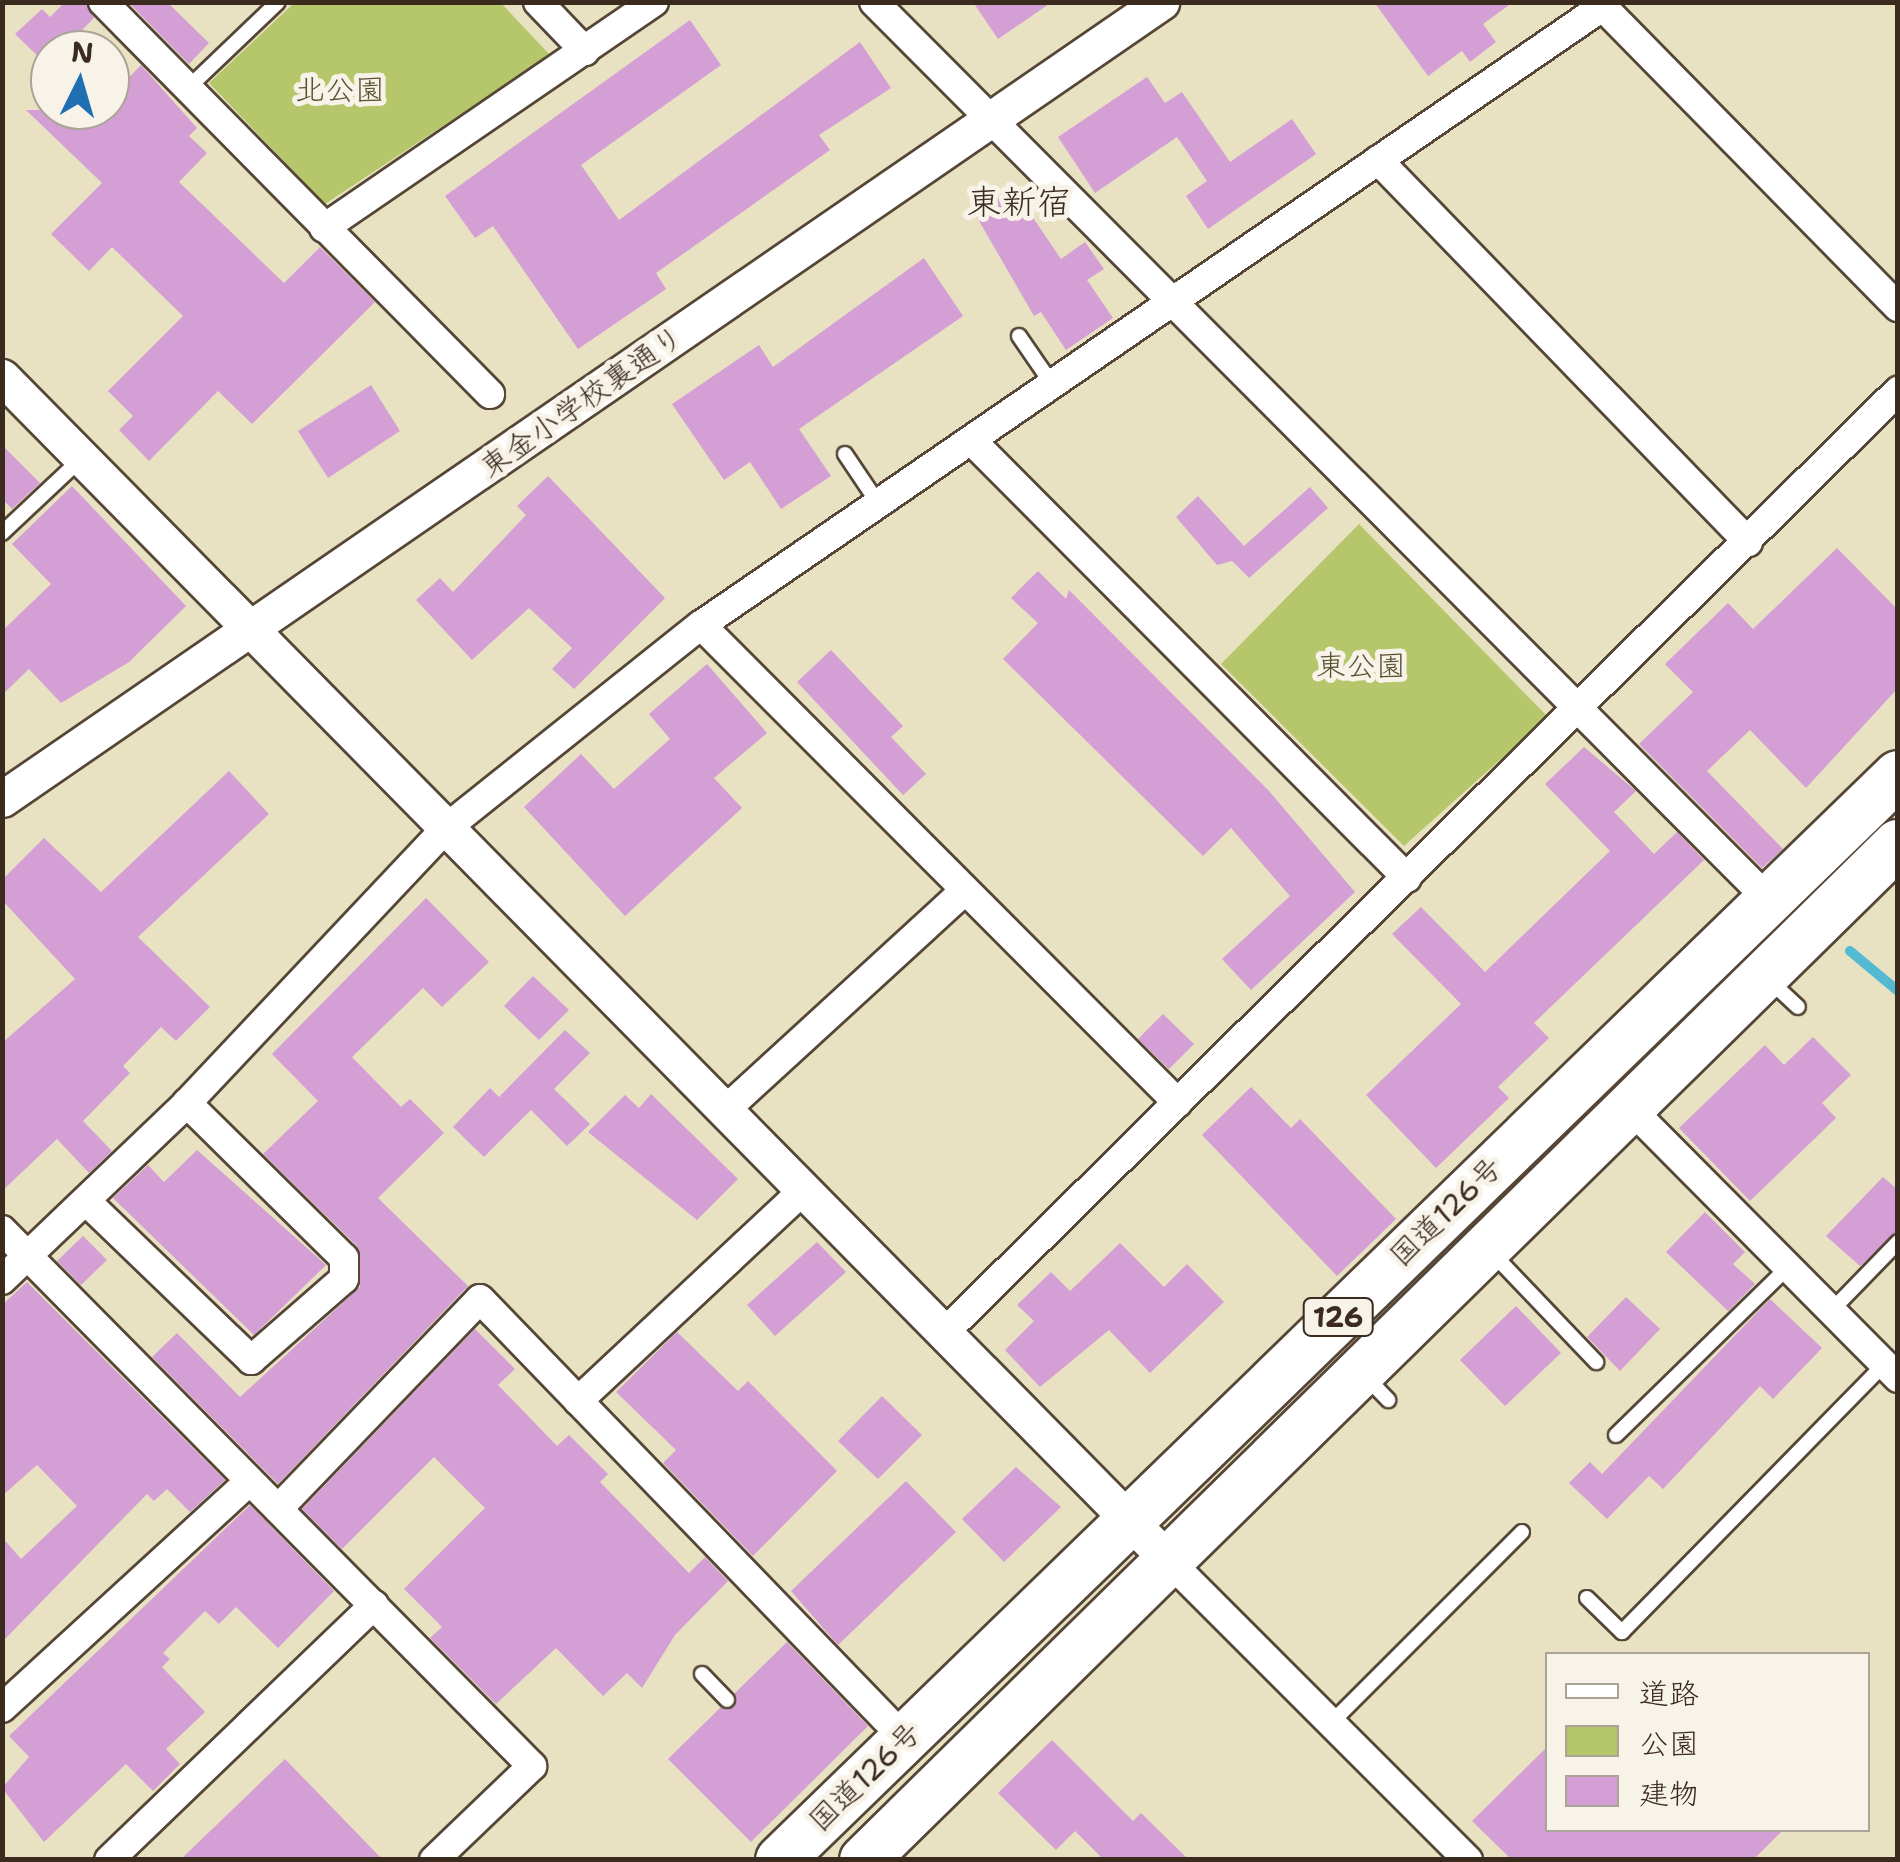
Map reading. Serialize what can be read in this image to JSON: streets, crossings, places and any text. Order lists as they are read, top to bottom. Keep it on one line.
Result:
{"streets":{"highway":["国道126号","126"],"street":["東金小学校裏通り"]},"districts":["東新宿"],"parks":["北公園","東公園"],"legend":["道路","公園","建物"],"north":"top"}
